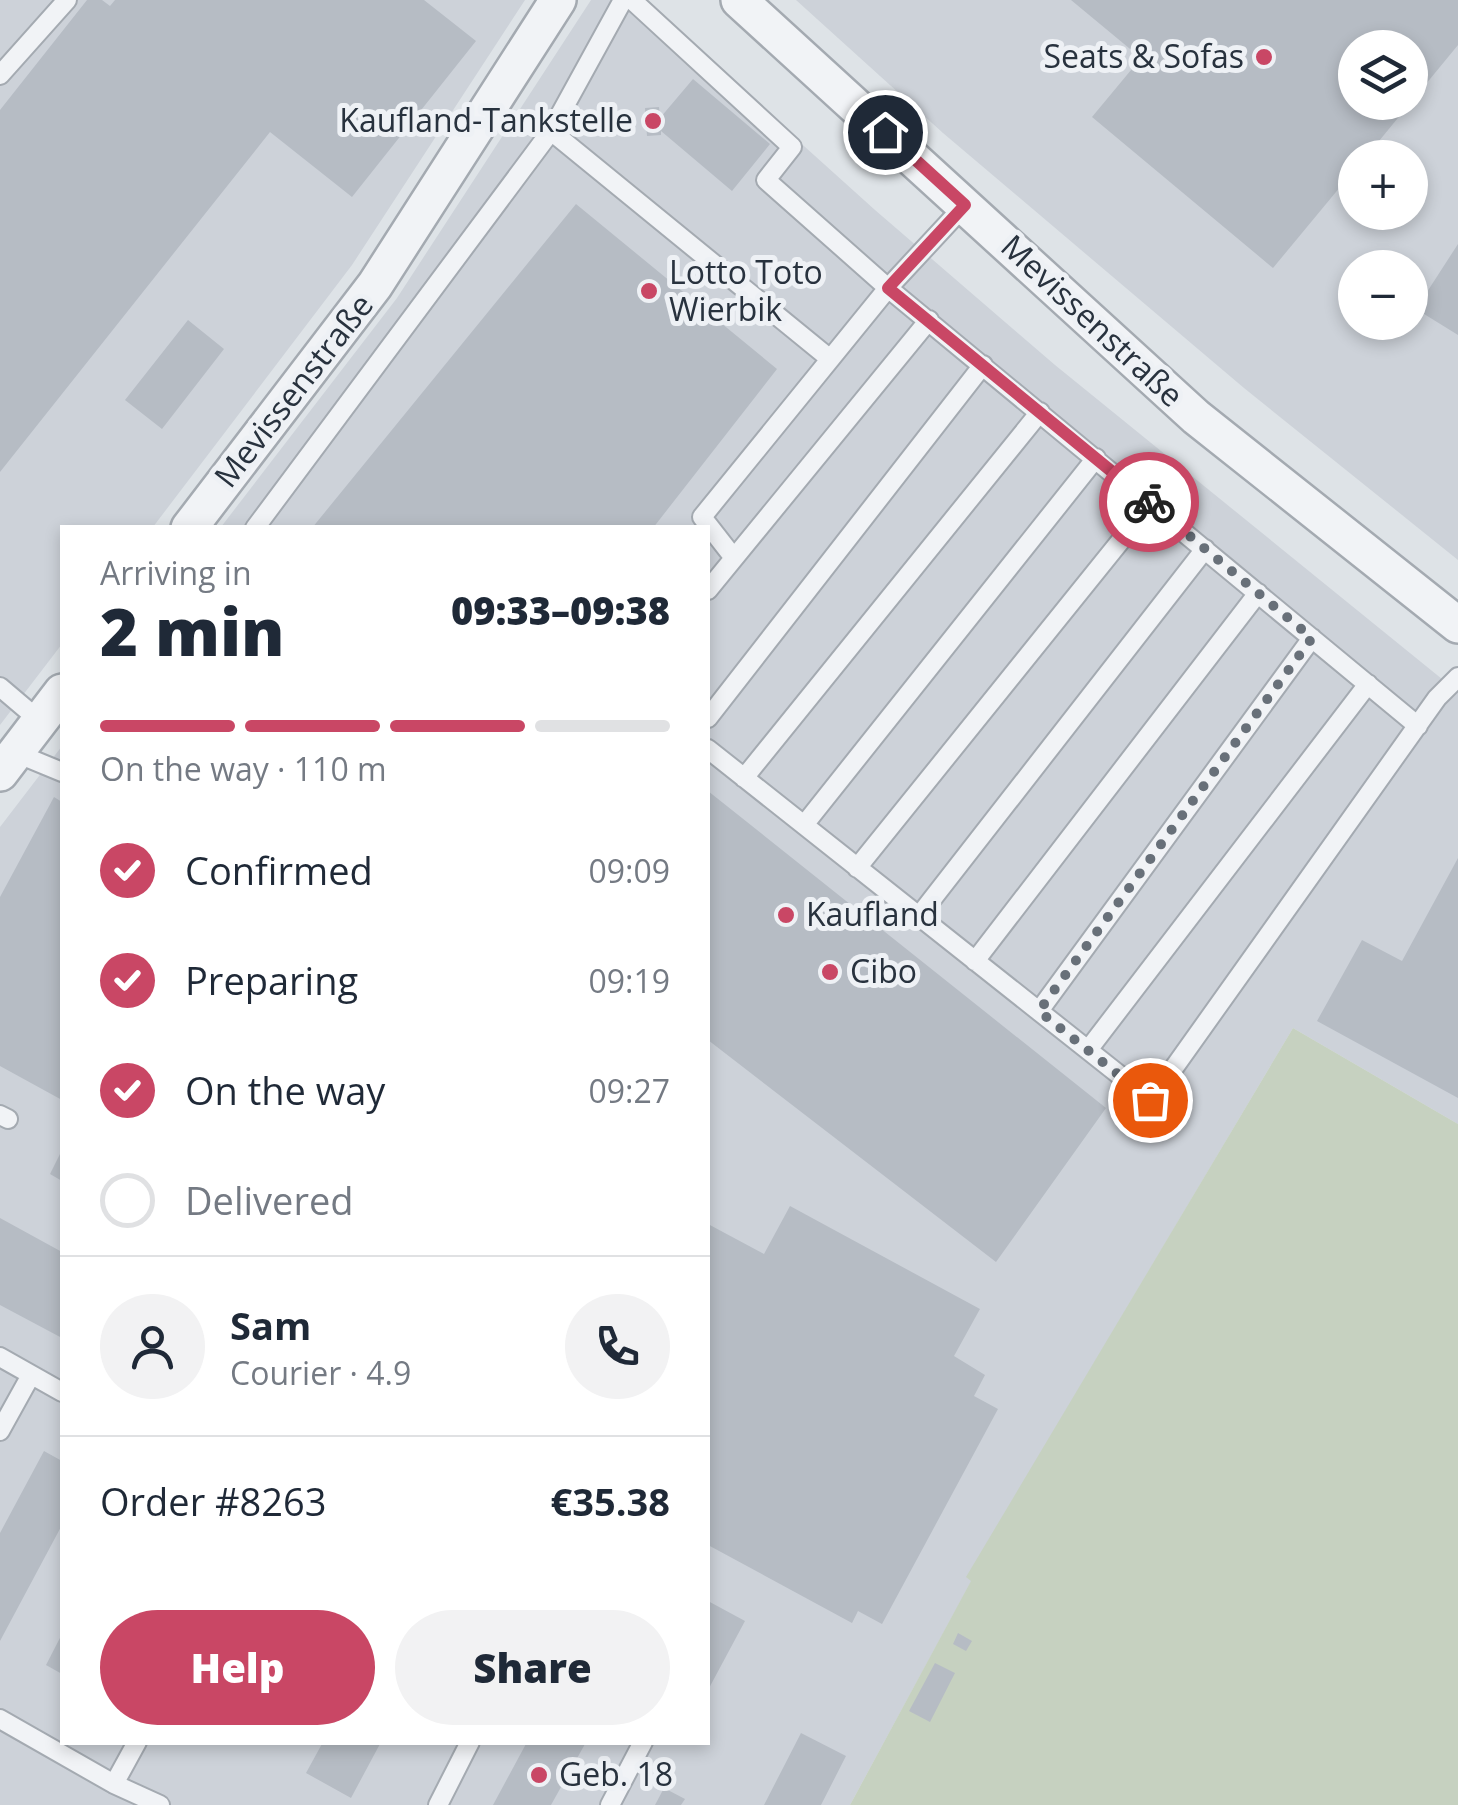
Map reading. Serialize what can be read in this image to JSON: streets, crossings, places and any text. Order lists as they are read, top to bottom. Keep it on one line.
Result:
{"streets":{"street":["Mevissenstraße"]},"places":["Seats & Sofas","Kaufland-Tankstelle","Lotto Toto Wierbik","Kaufland","Cibo","Geb. 18"],"page":{"map_buttons":["+","−"],"heading":["2 min","Arriving in","09:33–09:38"],"panel":["Sam","Courier · 4.9","Order #8263","€35.38"],"bar":"On the way · 110 m","list":[["Confirmed","09:09"],["Preparing","09:19"],["On the way","09:27"],"Delivered"],"buttons":["Help","Share"]}}
